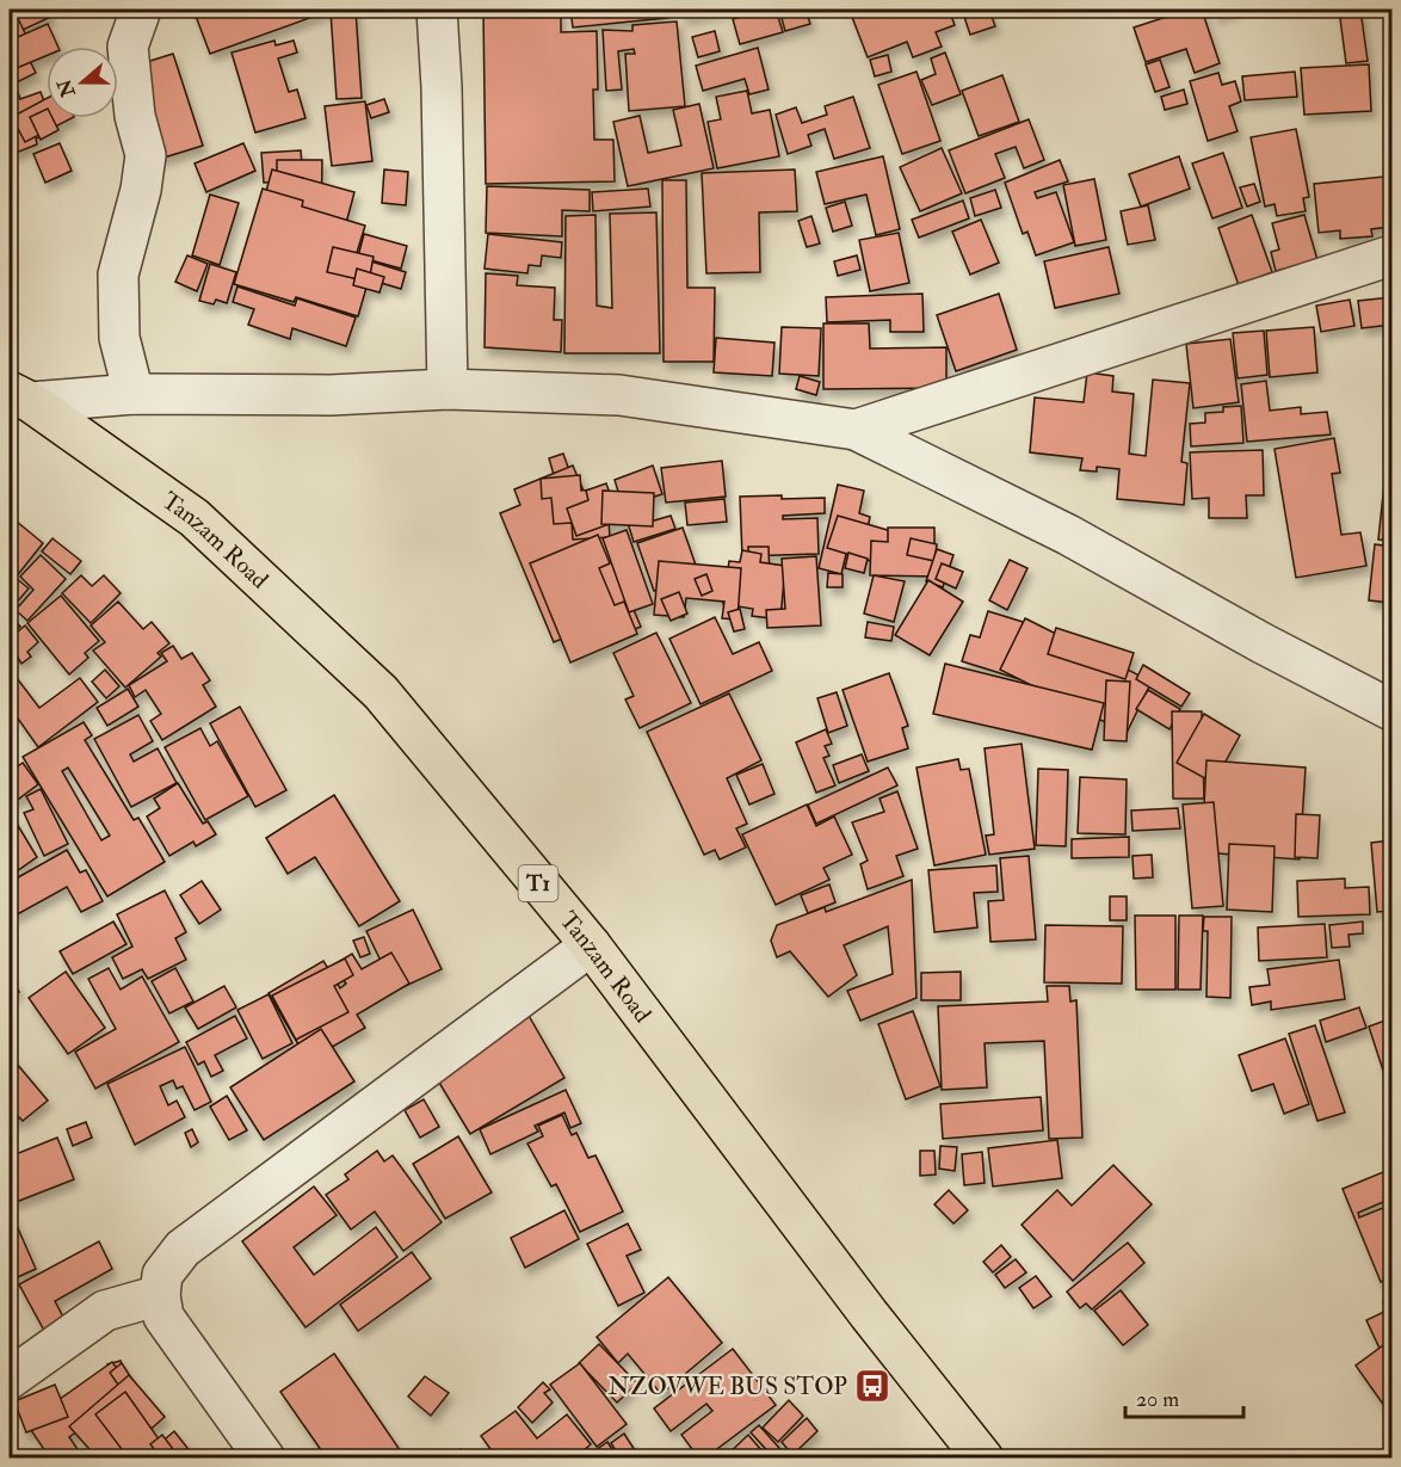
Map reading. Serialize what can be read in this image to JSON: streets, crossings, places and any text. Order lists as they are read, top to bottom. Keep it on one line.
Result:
{"streets":{"highway":["Tanzam Road","T1"]},"places":{"bus stop":["NZOVWE BUS STOP"]},"scale_bar":"20 m","north":"left"}
